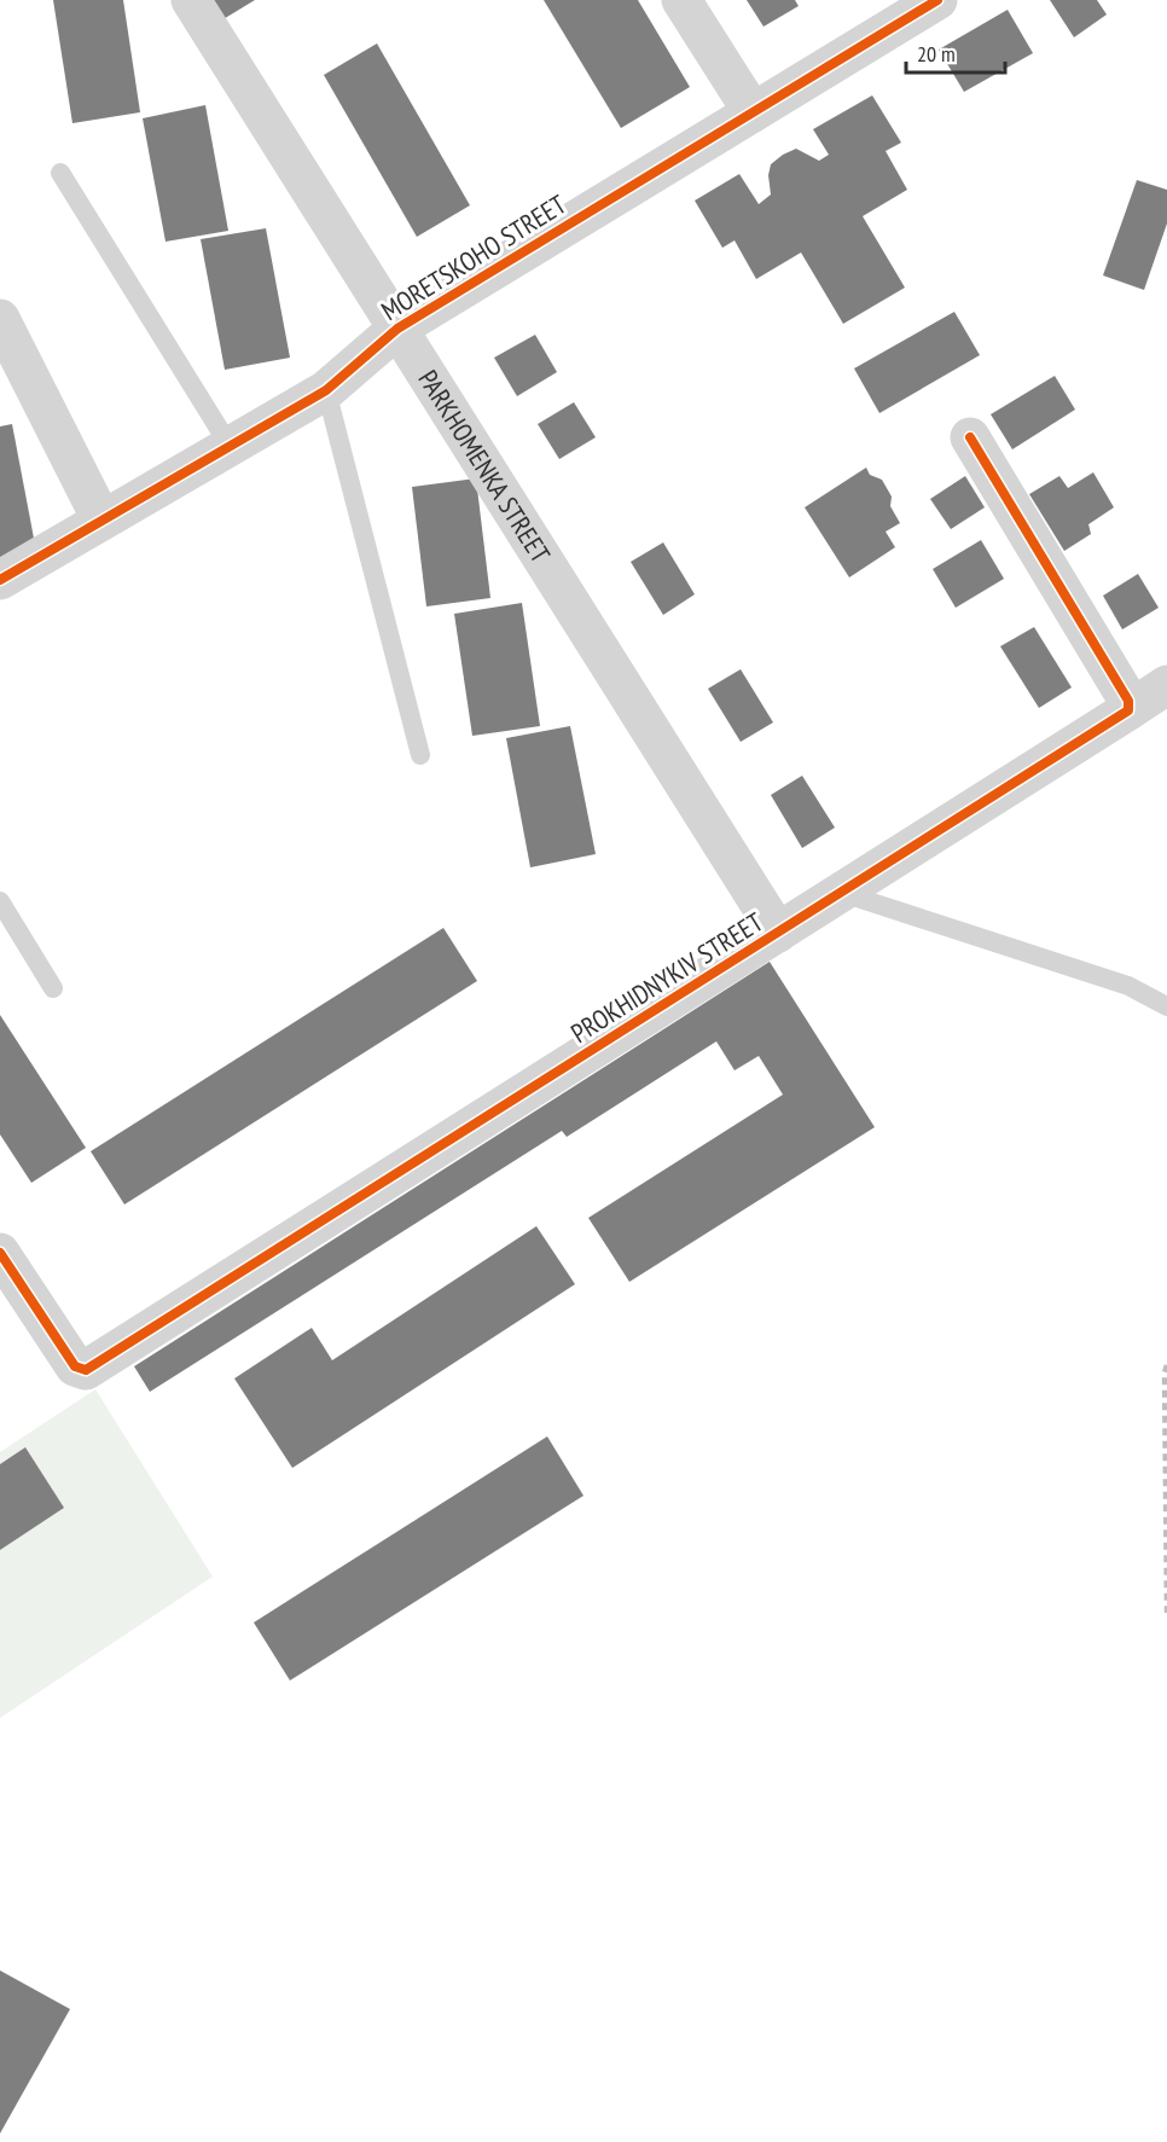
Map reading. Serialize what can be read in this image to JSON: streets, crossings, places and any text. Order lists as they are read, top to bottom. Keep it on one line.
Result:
{"streets":{"street":["MORETSKOHO STREET","PARKHOMENKA STREET","PROKHIDNYKIV STREET"]},"crossings":[["MORETSKOHO STREET","PARKHOMENKA STREET"],["PARKHOMENKA STREET","PROKHIDNYKIV STREET"]],"scale_bar":"20 m"}
